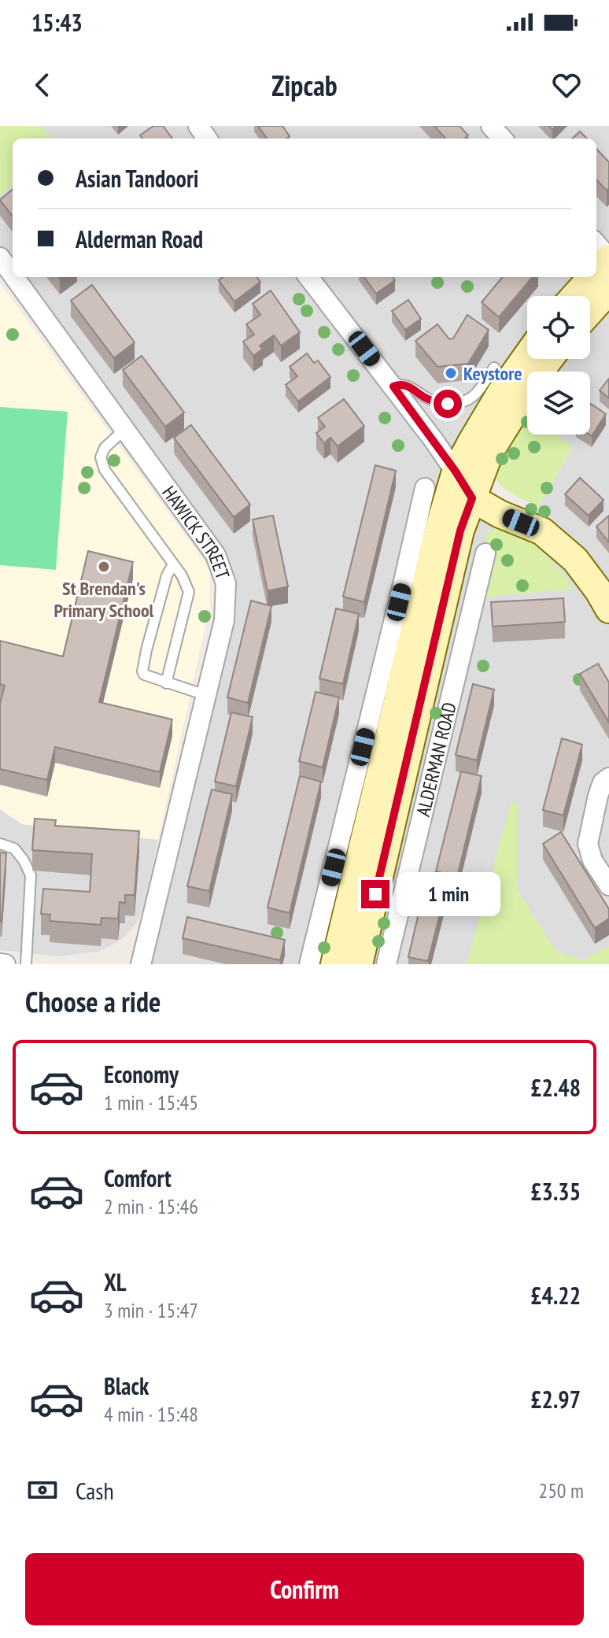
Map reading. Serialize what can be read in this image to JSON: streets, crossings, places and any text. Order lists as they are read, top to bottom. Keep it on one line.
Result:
{"streets":{"street":["HAWICK STREET","ALDERMAN ROAD"]},"places":["Keystore","St Brendan's Primary School"],"page":{"status":"15:43","header":"Zipcab","banner":["Asian Tandoori","Alderman Road"],"bubble":"1 min","heading":"Choose a ride","list":[{"name":"Economy","note":"1 min · 15:45","value":"£2.48"},{"name":"Comfort","note":"2 min · 15:46","value":"£3.35"},{"name":"XL","note":"3 min · 15:47","value":"£4.22"},{"name":"Black","note":"4 min · 15:48","value":"£2.97"}],"pay":["Cash","250 m"],"buttons":"Confirm"}}
